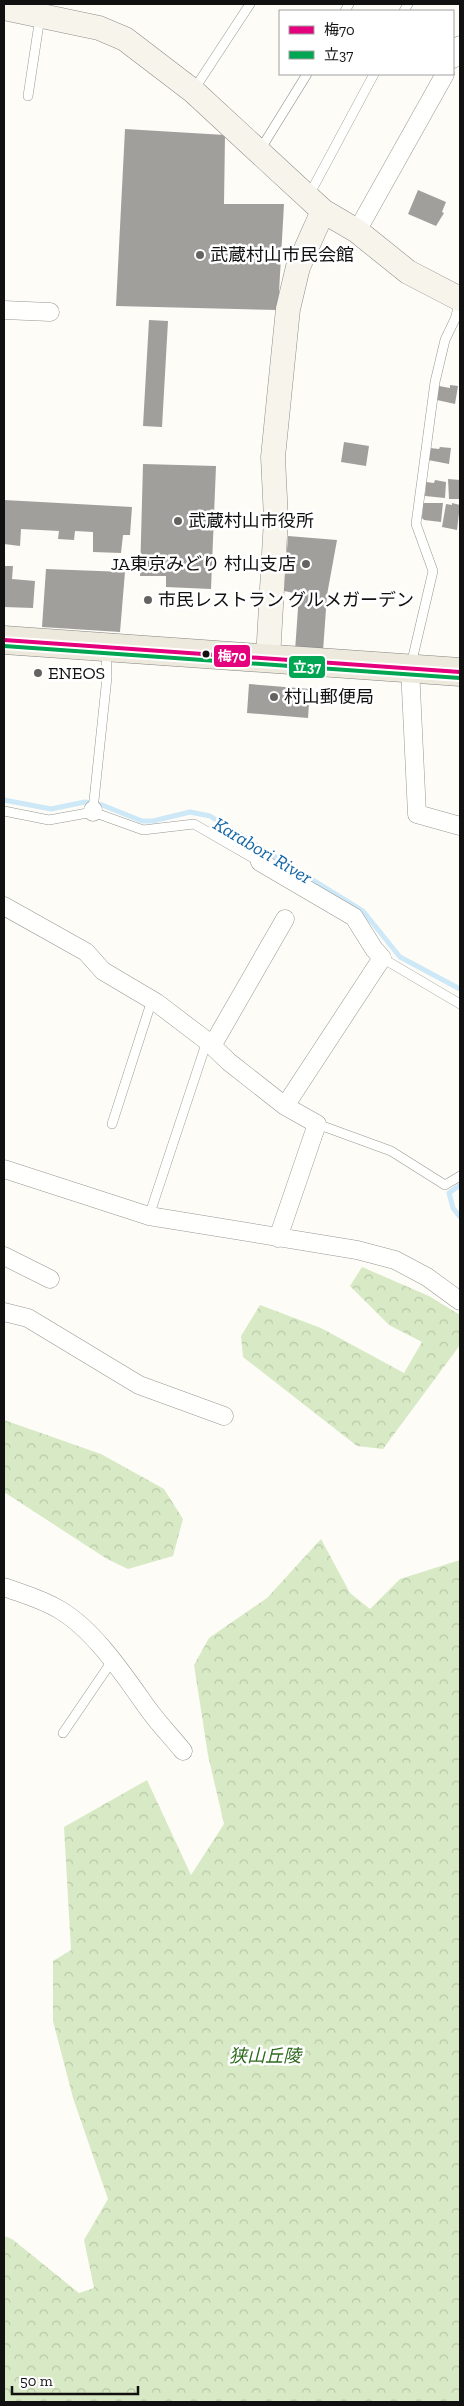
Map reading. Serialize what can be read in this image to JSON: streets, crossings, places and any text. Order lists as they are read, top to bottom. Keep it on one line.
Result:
{"water":["Karabori River"],"parks":["狭山丘陵"],"places":["武蔵村山市民会館","武蔵村山市役所","JA東京みどり 村山支店","市民レストラン グルメガーデン","ENEOS","村山郵便局"],"lines":["transit line 梅70","transit line 立37"],"legend":["梅70","立37"],"scale_bar":"50 m"}
